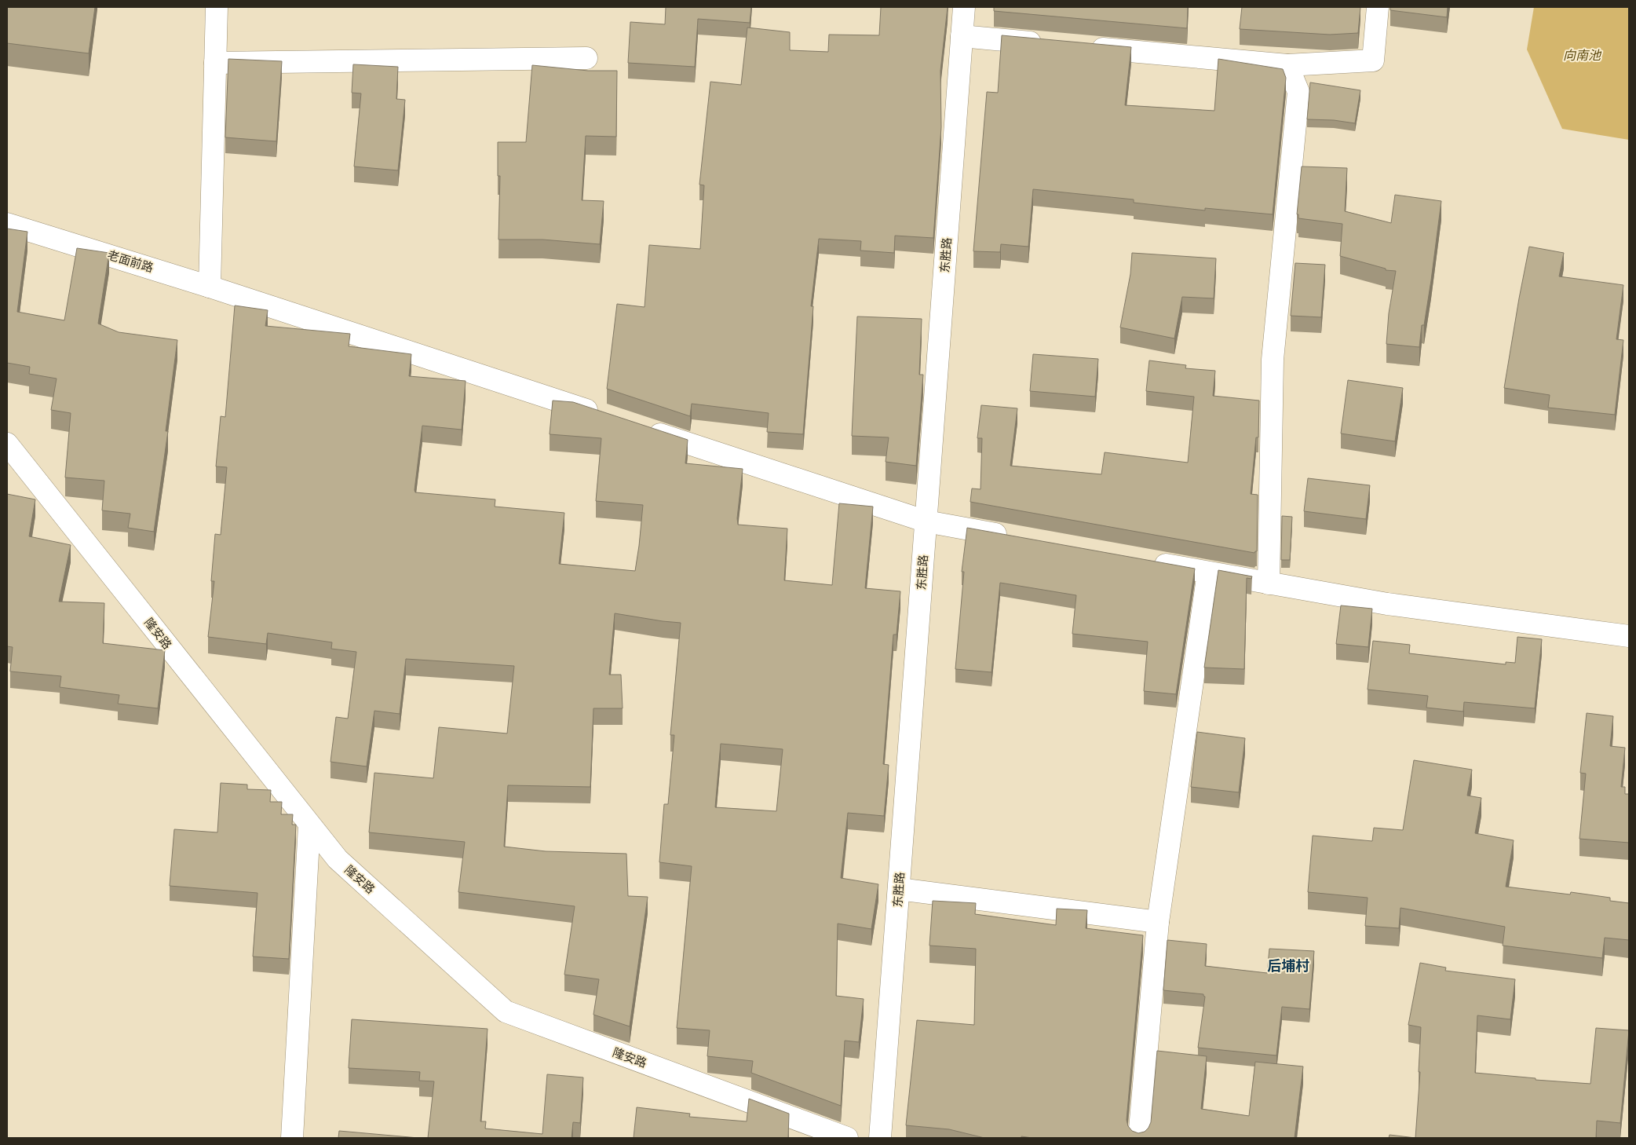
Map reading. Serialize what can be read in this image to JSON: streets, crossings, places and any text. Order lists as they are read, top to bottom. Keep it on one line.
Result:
{"streets":{"street":["东胜路","老面前路","隆安路"]},"districts":["后埔村"],"water":["向南池"]}
